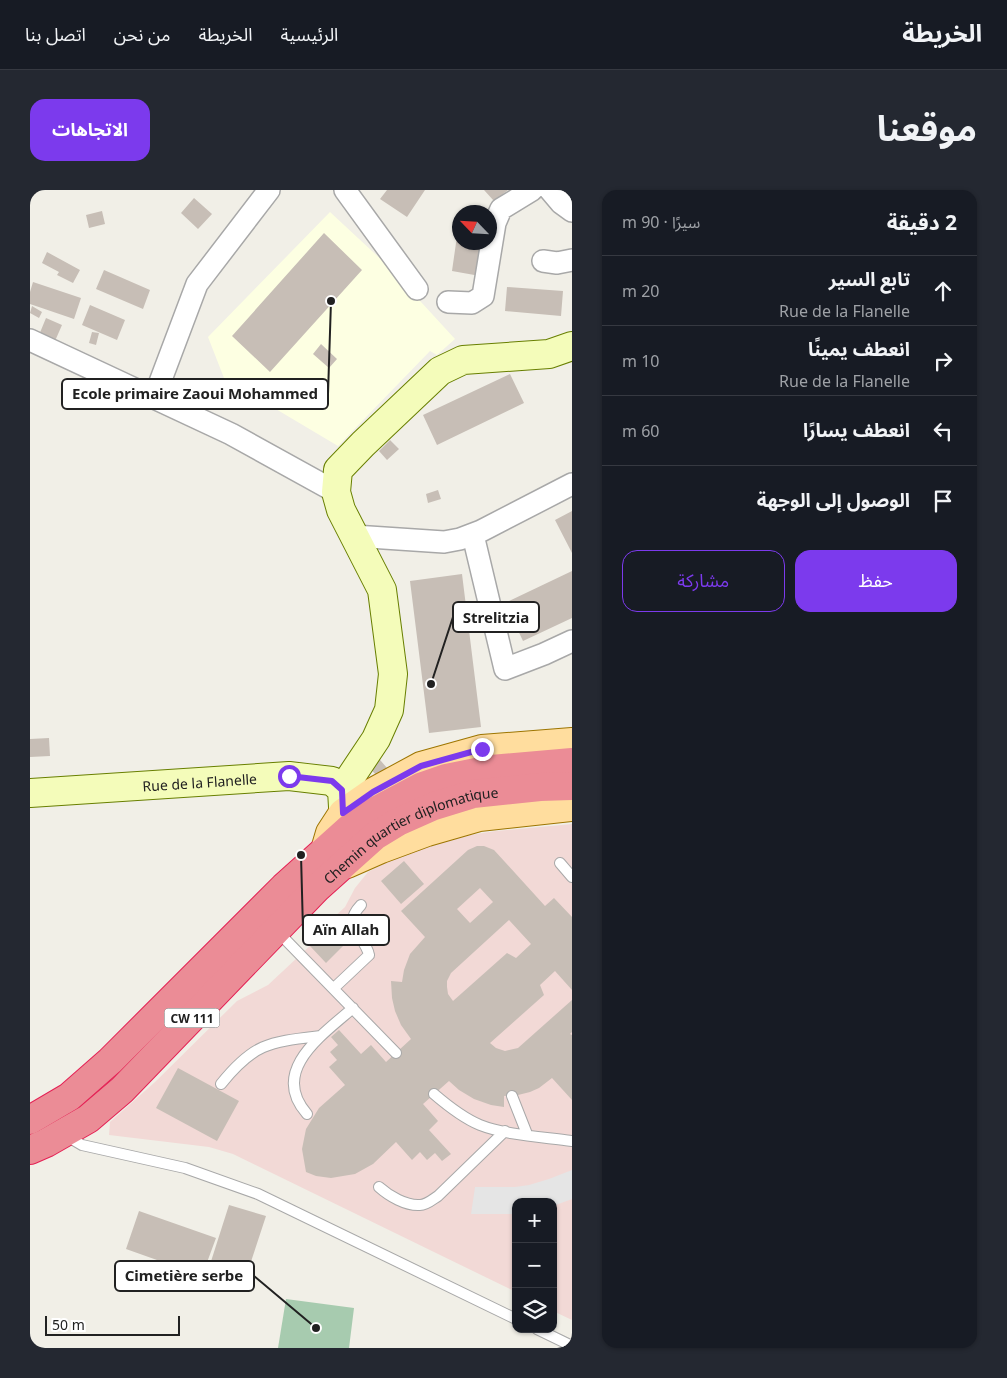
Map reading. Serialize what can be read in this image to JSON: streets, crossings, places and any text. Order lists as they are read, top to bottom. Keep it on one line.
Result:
{"streets":{"highway":["Chemin quartier diplomatique","CW 111"],"street":["Rue de la Flanelle"]},"crossings":[["Chemin quartier diplomatique","CW 111"]],"places":["Ecole primaire Zaoui Mohammed","Strelitzia","Aïn Allah","Cimetière serbe"],"scale_bar":"50 m","north":"top left","page":{"header":"الخريطة","nav":["الرئيسية","الخريطة","من نحن","اتصل بنا"],"title":"موقعنا","buttons":["الاتجاهات",["حفظ","مشاركة"]],"heading":["2 دقيقة","سيرًا · 90 m"],"list":[["تابع السير","Rue de la Flanelle","20 m"],["انعطف يمينًا","Rue de la Flanelle","10 m"],["انعطف يسارًا","60 m"],"الوصول إلى الوجهة"],"map_buttons":["+","−"],"scale":"50 m"}}
